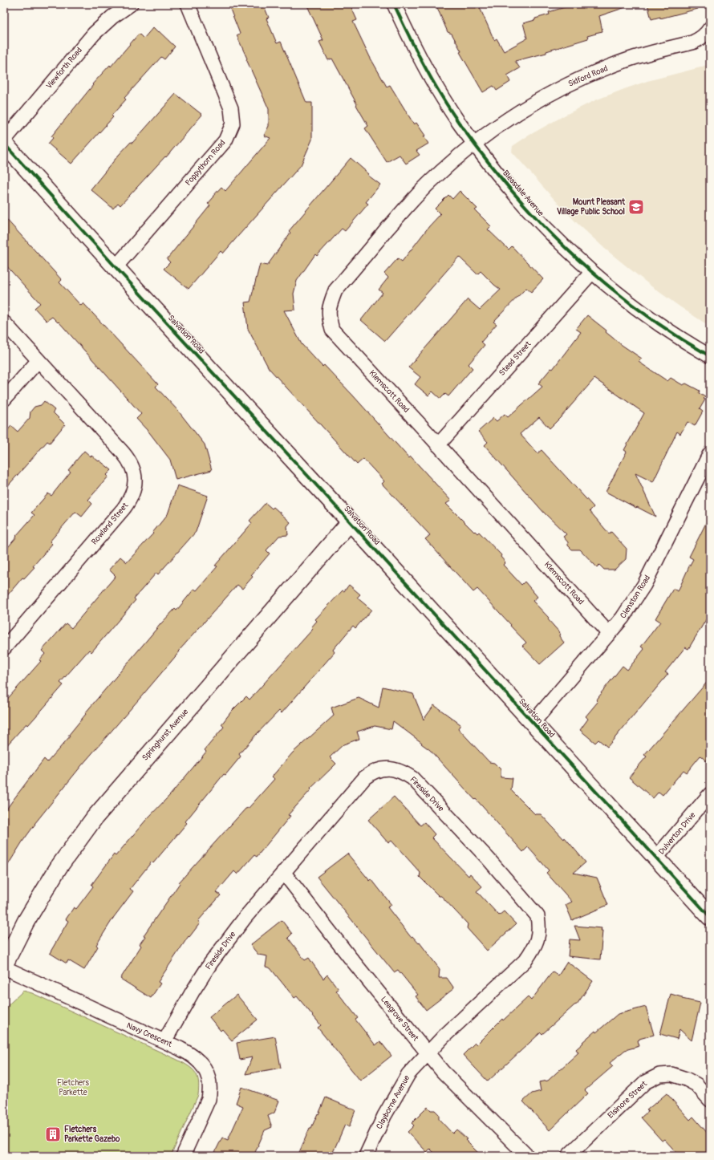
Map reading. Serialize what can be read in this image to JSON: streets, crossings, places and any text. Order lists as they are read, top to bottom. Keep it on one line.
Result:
{"streets":{"street":["Viewforth Road","Sidford Road","Poppythorn Road","Bleasdale Avenue","Salvation Road","Stead Street","Klemscott Road","Rowland Street","Clenston Road","Springhurst Avenue","Fireside Drive","Dulverton Drive","Leagrove Street","Navy Crescent","Elsinore Street","Clayborne Avenue"]},"crossings":[["Sidford Road","Bleasdale Avenue"],["Sidford Road","Klemscott Road"],["Poppythorn Road","Salvation Road"],["Bleasdale Avenue","Stead Street"],["Bleasdale Avenue","Klemscott Road"],["Salvation Road","Clenston Road"],["Salvation Road","Springhurst Avenue"],["Salvation Road","Dulverton Drive"],["Stead Street","Klemscott Road"],["Klemscott Road","Clenston Road"],["Fireside Drive","Leagrove Street"],["Fireside Drive","Navy Crescent"],["Fireside Drive","Clayborne Avenue"],["Leagrove Street","Clayborne Avenue"]],"parks":["Fletchers Parkette"],"places":{"school or university":["Mount Pleasant Village Public School"],"building":["Fletchers Parkette Gazebo"]}}
